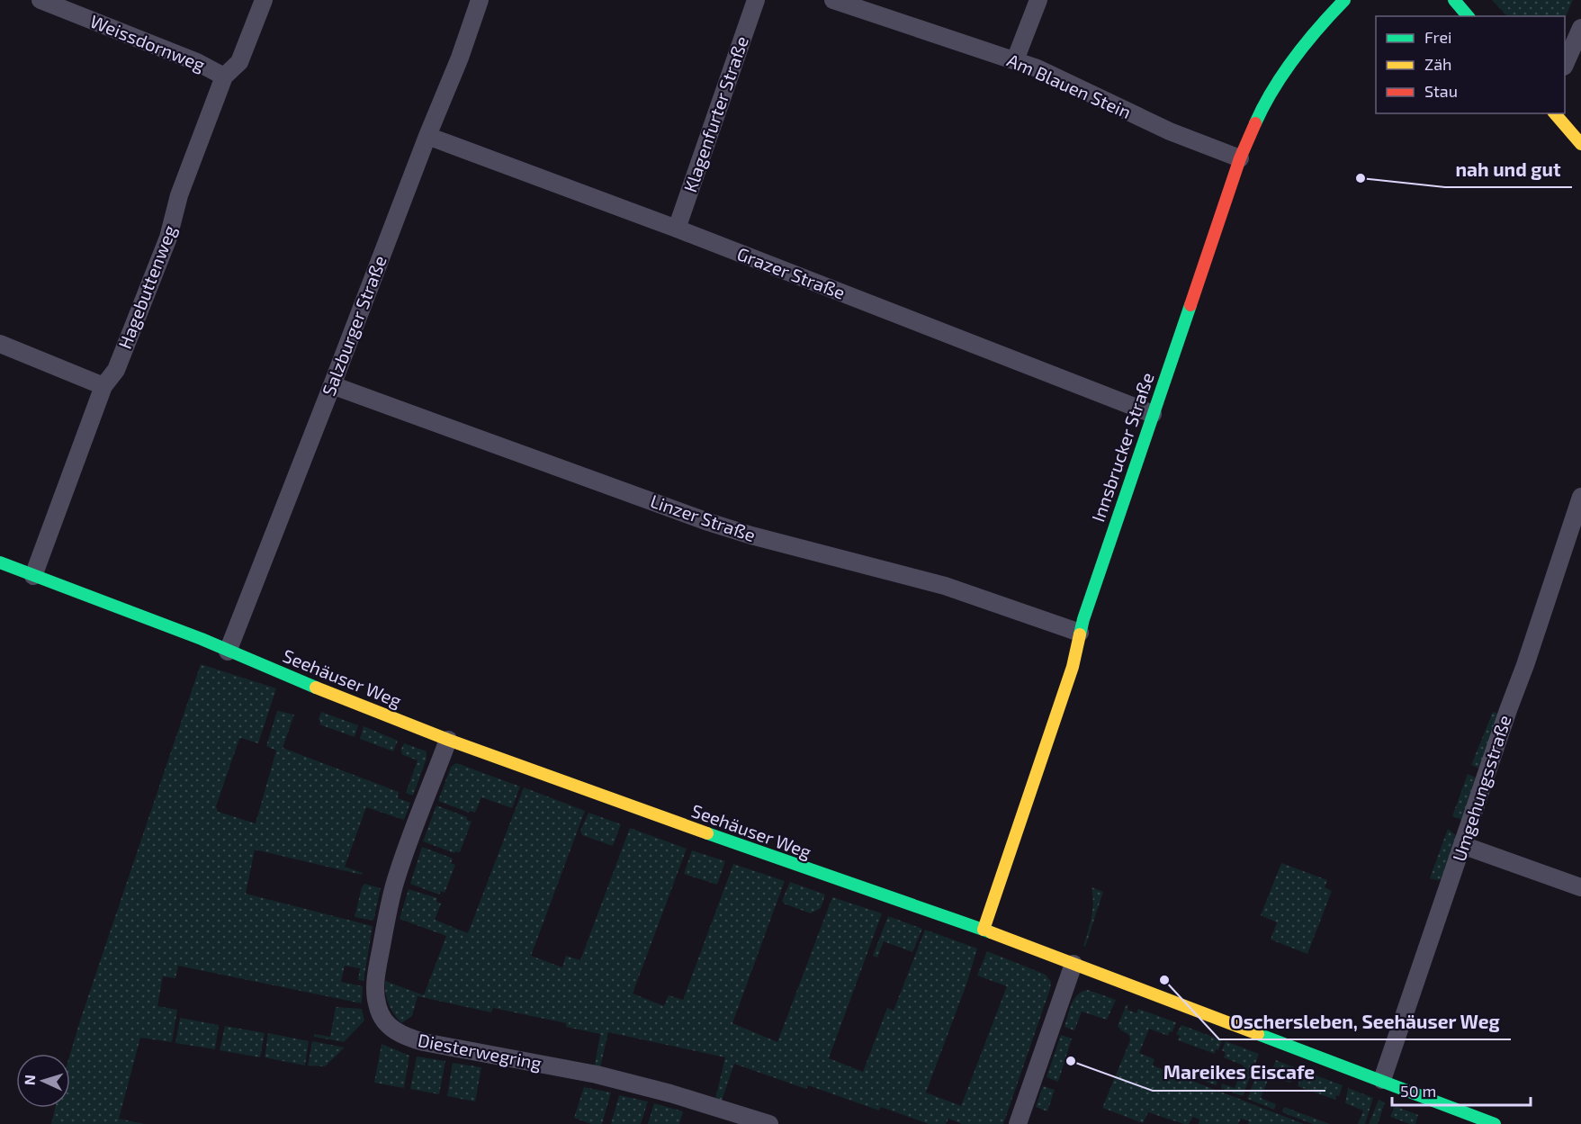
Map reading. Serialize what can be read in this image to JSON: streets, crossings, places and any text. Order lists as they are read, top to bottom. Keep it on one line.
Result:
{"streets":{"street":["Weissdornweg","Am Blauen Stein","Klagenfurter Straße","Grazer Straße","Hagebuttenweg","Salzburger Straße","Innsbrucker Straße","Linzer Straße","Seehäuser Weg","Umgehungsstraße","Diesterwegring"]},"crossings":[["Weissdornweg","Hagebuttenweg"],["Am Blauen Stein","Innsbrucker Straße"],["Klagenfurter Straße","Grazer Straße"],["Grazer Straße","Salzburger Straße"],["Grazer Straße","Innsbrucker Straße"],["Hagebuttenweg","Seehäuser Weg"],["Salzburger Straße","Linzer Straße"],["Salzburger Straße","Seehäuser Weg"],["Innsbrucker Straße","Linzer Straße"],["Innsbrucker Straße","Seehäuser Weg"],["Seehäuser Weg","Umgehungsstraße"],["Seehäuser Weg","Diesterwegring"]],"places":["nah und gut","Oschersleben, Seehäuser Weg","Mareikes Eiscafe"],"legend":["Frei","Zäh","Stau"],"scale_bar":"50 m","north":"left"}
